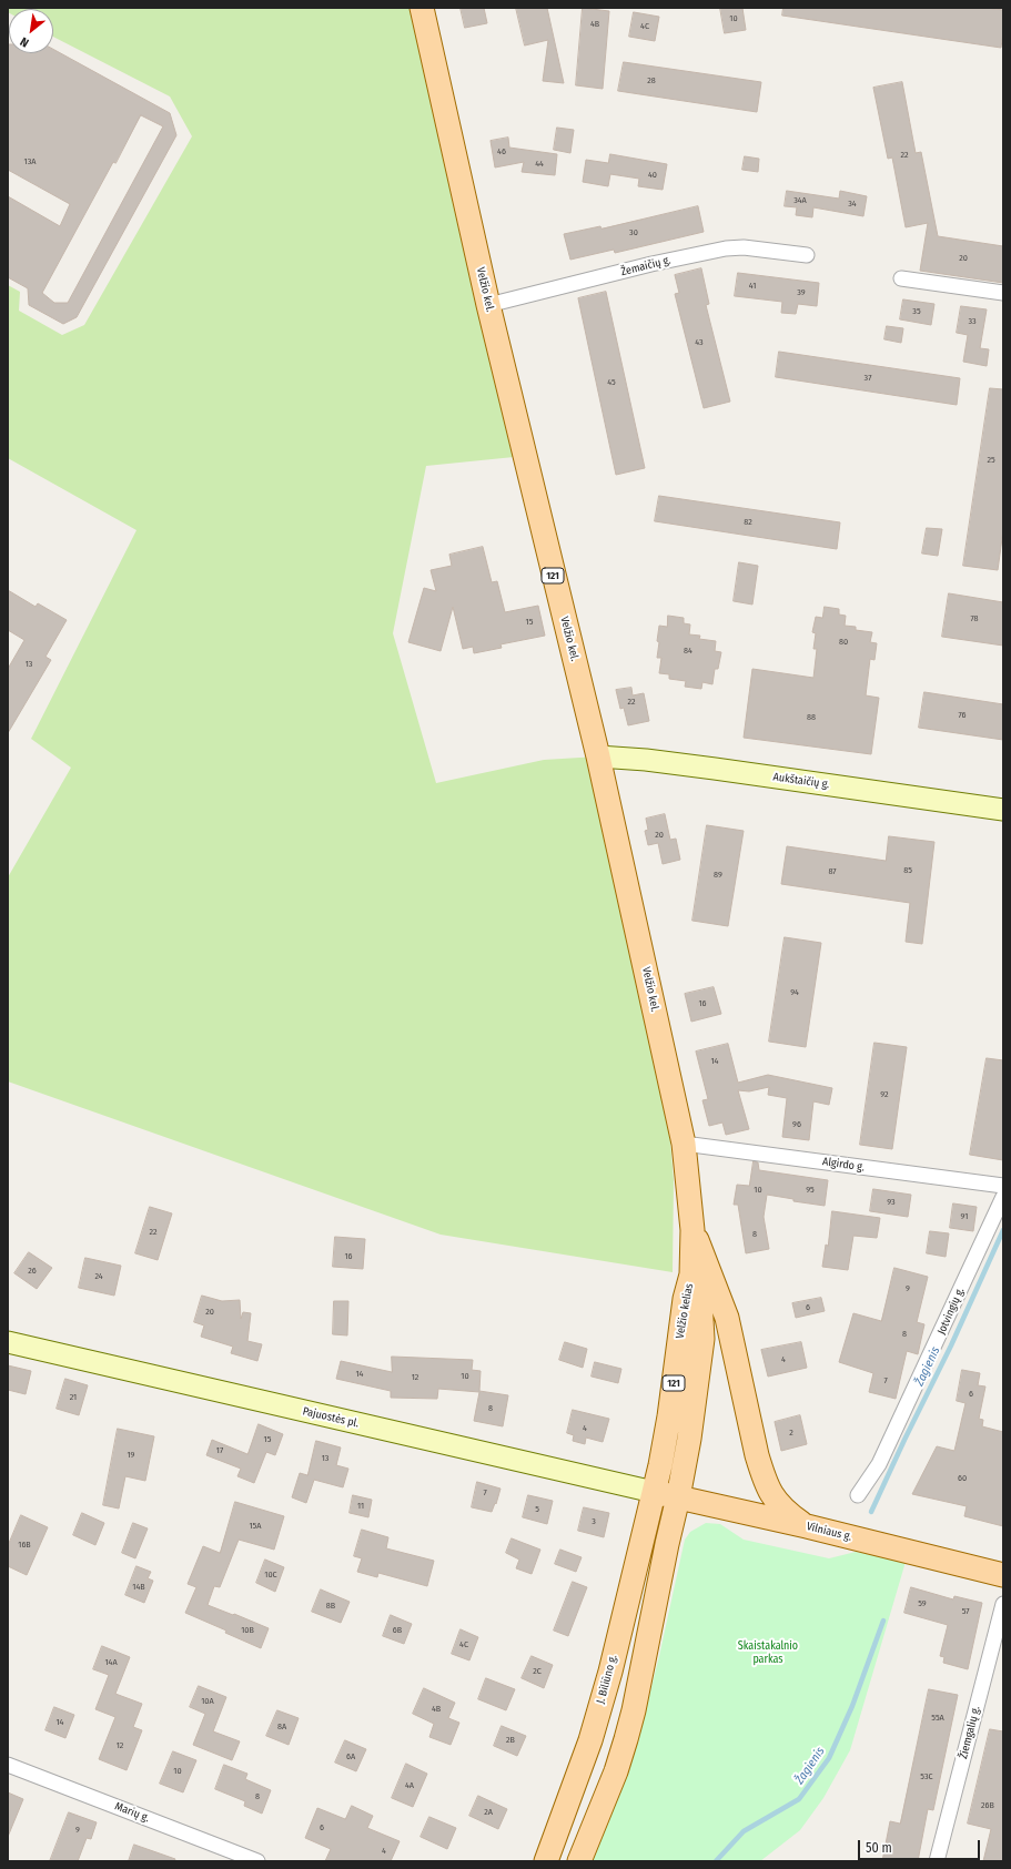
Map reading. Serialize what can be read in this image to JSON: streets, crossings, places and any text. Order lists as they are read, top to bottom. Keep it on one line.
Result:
{"streets":{"main road":["Velžio kel.","121","Aukštaičių g.","Velžio kelias","Pajuostės pl.","Vilniaus g.","J. Biliūno g."],"street":["Žemaičių g.","Algirdo g.","Jotvingių g.","Žiemgalių g.","Marių g."]},"crossings":[["Žemaičių g.","Velžio kel."],["Velžio kel.","Aukštaičių g."],["Velžio kel.","Algirdo g."],["Velžio kel.","Velžio kelias"],["Velžio kelias","Pajuostės pl."],["Velžio kelias","Vilniaus g."],["Velžio kelias","J. Biliūno g."],["Pajuostės pl.","Vilniaus g."],["Pajuostės pl.","J. Biliūno g."],["Vilniaus g.","J. Biliūno g."]],"water":["Žagienis"],"parks":["Skaistakalnio parkas"],"house_numbers":["10","4B","4C","28","46","22","13A","44","40","34A","34","30","20","41","39","35","33","43","37","45","25","82","78","15","80","84","13","22","76","88","20","85","87","89","94","16","14","92","96","10","95","93","91","22","8","16","26","24","9","6","20","8","4","14","10","12","7","6","21","8","4","2","15","17","19","13","60","7","11","5","3","15A","16B","10C","14B","59","8B","57","10B","6B","4C","14A","2C","10A","4B","55A","14","8A","2B","12","6A","10","53C","4A","8","26B","2A","6","9","4"],"scale_bar":"50 m","north":"bottom left"}
